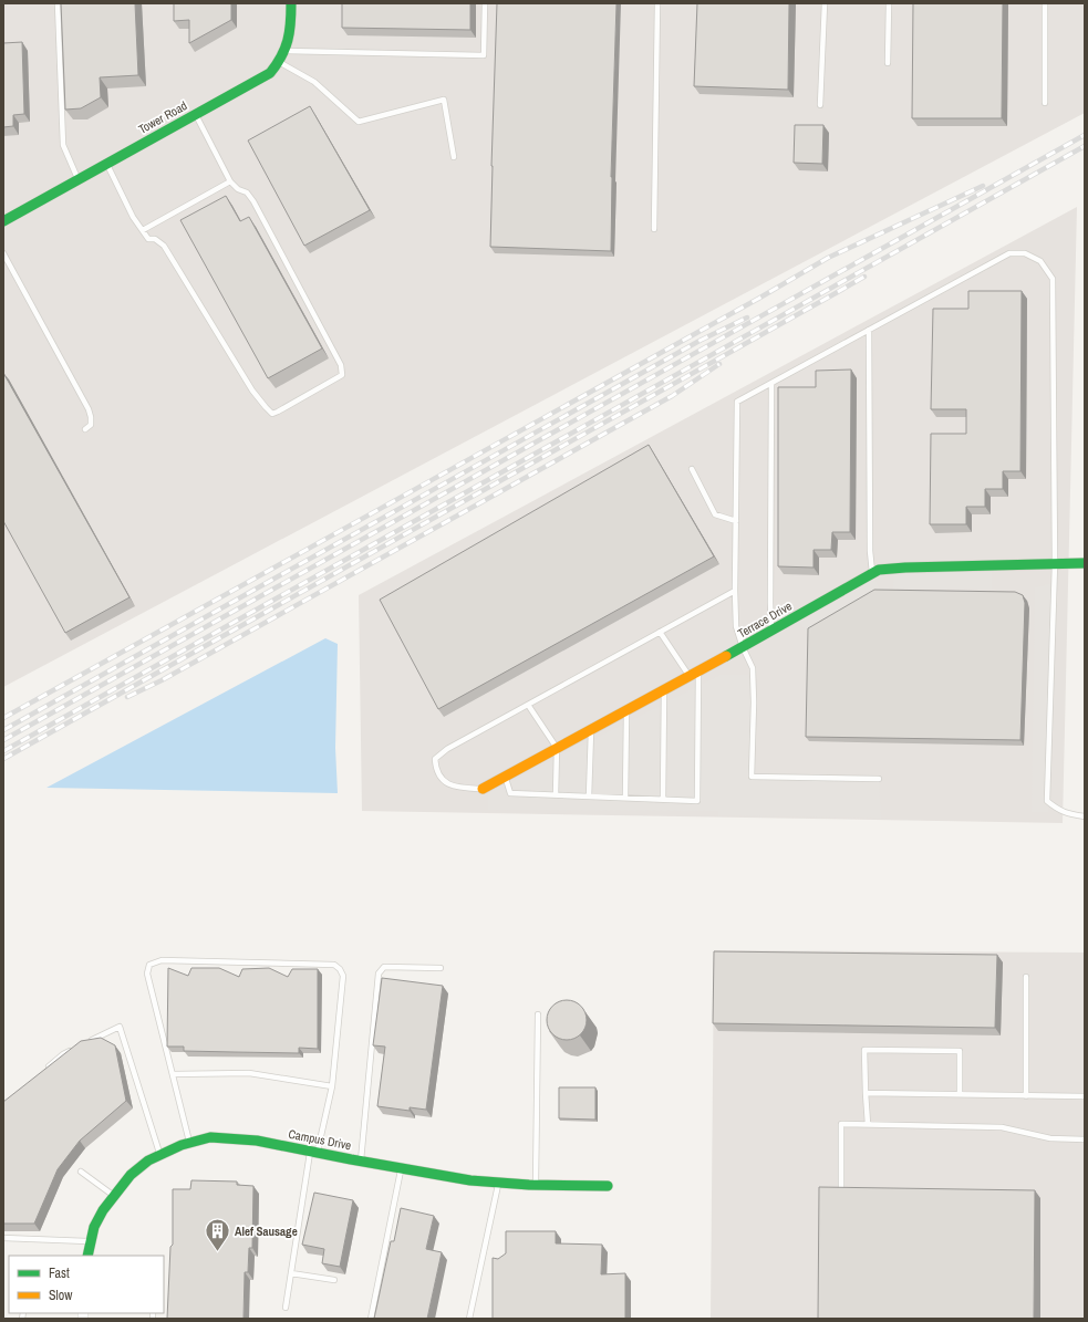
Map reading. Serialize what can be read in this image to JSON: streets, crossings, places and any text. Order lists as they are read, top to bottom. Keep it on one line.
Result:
{"streets":{"street":["Tower Road","Terrace Drive","Campus Drive"]},"places":{"building":["Alef Sausage"]},"legend":["Fast","Slow"]}
